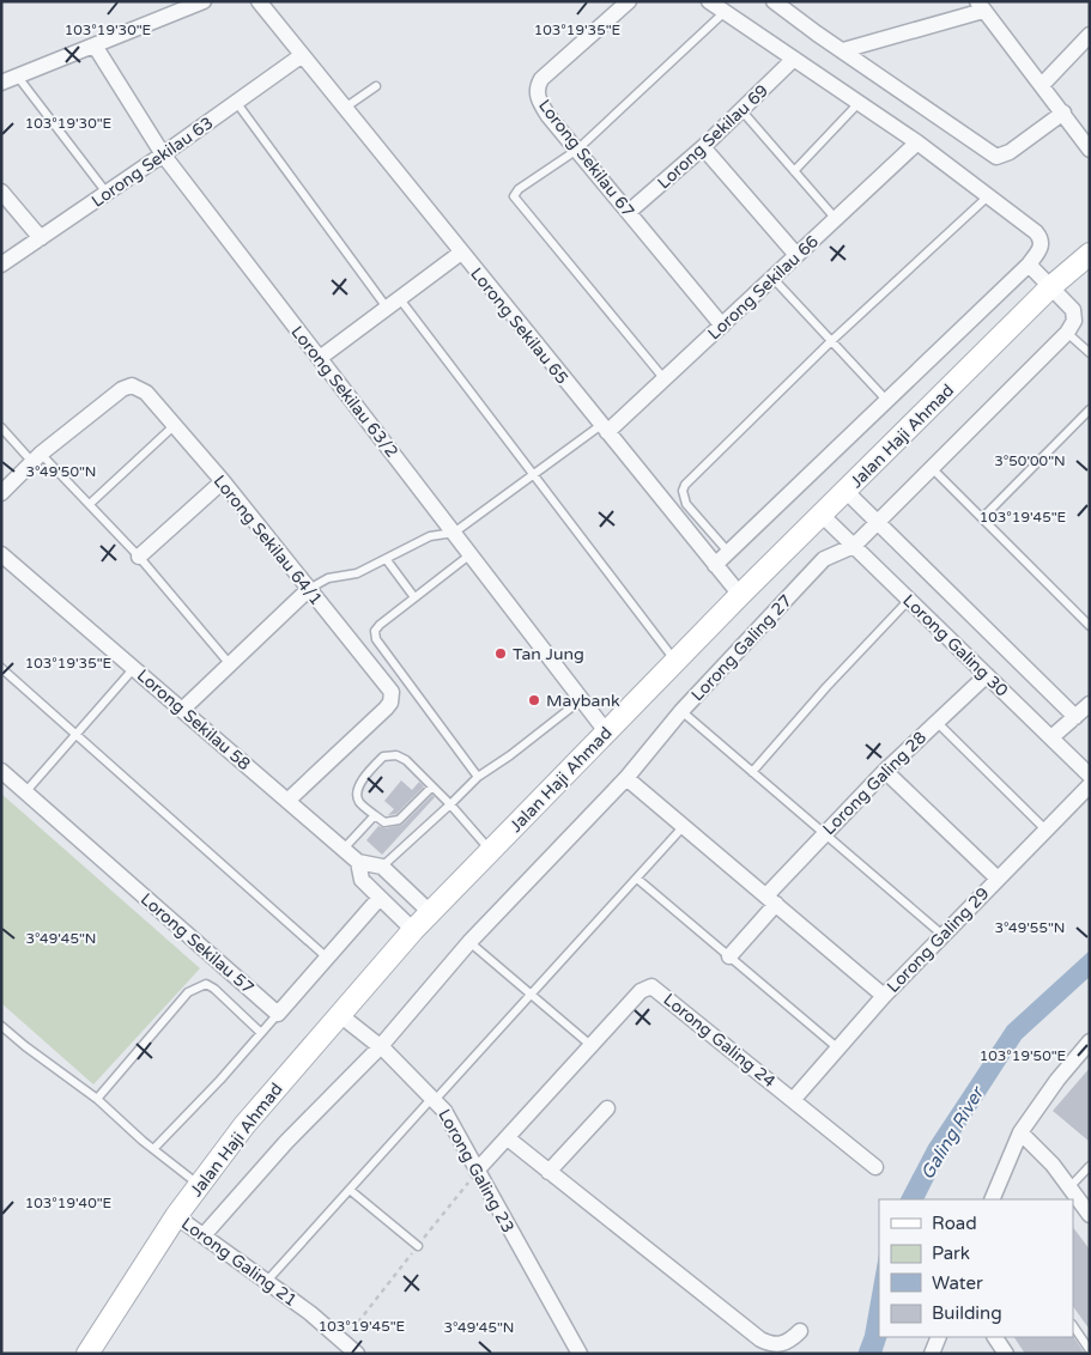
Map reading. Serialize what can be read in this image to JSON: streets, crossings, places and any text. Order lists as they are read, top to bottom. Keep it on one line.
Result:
{"streets":{"street":["Lorong Sekilau 69","Lorong Sekilau 67","Lorong Sekilau 63","Lorong Sekilau 66","Lorong Sekilau 65","Lorong Sekilau 63/2","Jalan Haji Ahmad","Lorong Sekilau 64/1","Lorong Galing 30","Lorong Galing 27","Lorong Sekilau 58","Lorong Galing 28","Lorong Galing 29","Lorong Sekilau 57","Lorong Galing 24","Lorong Galing 23","Lorong Galing 21"]},"crossings":[["Lorong Sekilau 69","Lorong Sekilau 67"],["Lorong Sekilau 67","Lorong Sekilau 66"],["Lorong Sekilau 63","Lorong Sekilau 65"],["Lorong Sekilau 63","Lorong Sekilau 63/2"],["Lorong Sekilau 66","Lorong Sekilau 65"],["Lorong Sekilau 65","Jalan Haji Ahmad"],["Lorong Sekilau 63/2","Jalan Haji Ahmad"],["Jalan Haji Ahmad","Lorong Galing 30"],["Jalan Haji Ahmad","Lorong Sekilau 58"],["Jalan Haji Ahmad","Lorong Galing 23"],["Jalan Haji Ahmad","Lorong Galing 21"],["Lorong Sekilau 64/1","Lorong Sekilau 58"],["Lorong Galing 30","Lorong Galing 27"],["Lorong Galing 30","Lorong Galing 28"],["Lorong Galing 29","Lorong Galing 24"],["Lorong Galing 24","Lorong Galing 23"]],"water":["Galing River"],"places":["Tan Jung","Maybank"],"legend":["Road","Park","Water","Building"],"coordinates":["103°19'30\"E","103°19'35\"E","3°50'00\"N","3°49'50\"N","103°19'45\"E","3°49'55\"N","3°49'45\"N","103°19'50\"E","103°19'40\"E"]}
